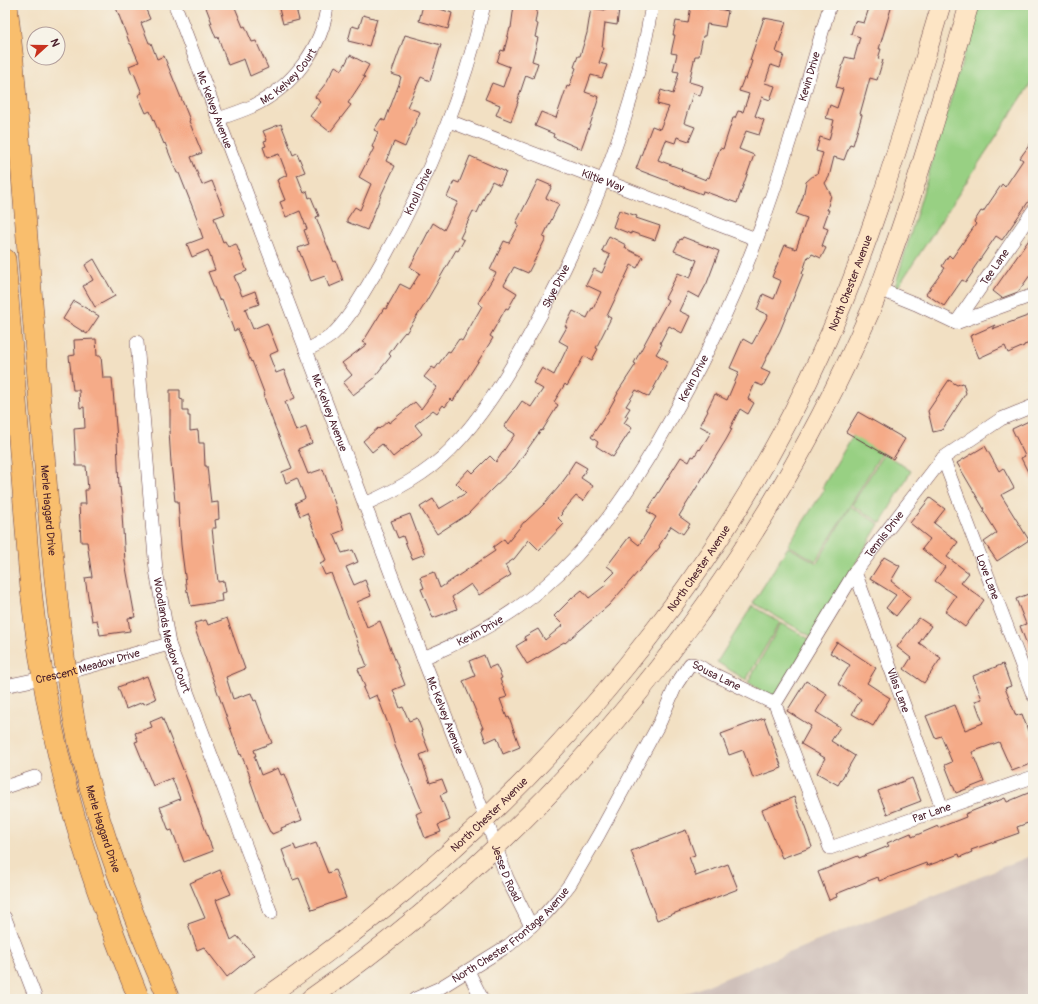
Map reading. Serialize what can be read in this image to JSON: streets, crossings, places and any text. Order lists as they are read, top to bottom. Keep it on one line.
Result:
{"streets":{"main road":["North Chester Avenue","Merle Haggard Drive"],"street":["Mc Kelvey Court","Kevin Drive","Mc Kelvey Avenue","Kiltie Way","Knoll Drive","Tee Lane","Skye Drive","Tennis Drive","Love Lane","Woodlands Meadow Court","Crescent Meadow Drive","Sousa Lane","Vilas Lane","Par Lane","Jesse D Road","North Chester Frontage Avenue"]},"crossings":[["Mc Kelvey Court","Mc Kelvey Avenue"],["Kevin Drive","Mc Kelvey Avenue"],["Kevin Drive","Kiltie Way"],["Mc Kelvey Avenue","Knoll Drive"],["Mc Kelvey Avenue","North Chester Avenue"],["Mc Kelvey Avenue","Skye Drive"],["Mc Kelvey Avenue","Jesse D Road"],["Kiltie Way","Knoll Drive"],["Kiltie Way","Skye Drive"],["North Chester Avenue","Jesse D Road"],["Merle Haggard Drive","Crescent Meadow Drive"],["Tennis Drive","Love Lane"],["Tennis Drive","Sousa Lane"],["Tennis Drive","Vilas Lane"],["Tennis Drive","Par Lane"],["Woodlands Meadow Court","Crescent Meadow Drive"],["Sousa Lane","Par Lane"],["Sousa Lane","North Chester Frontage Avenue"],["Vilas Lane","Par Lane"],["Jesse D Road","North Chester Frontage Avenue"]],"north":"right"}
